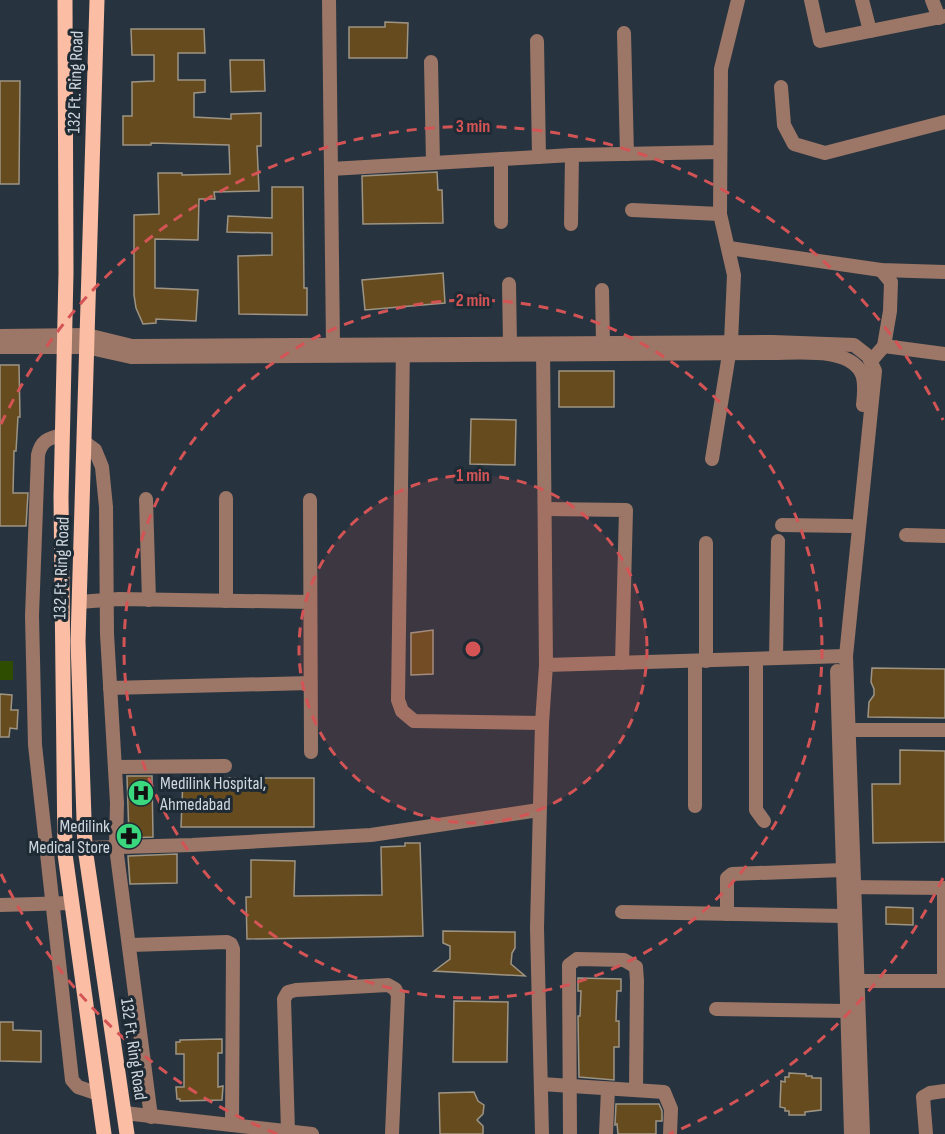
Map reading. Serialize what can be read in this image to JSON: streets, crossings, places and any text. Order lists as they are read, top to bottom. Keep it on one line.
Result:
{"streets":{"main road":["132 Ft. Ring Road"]},"places":{"hospital":["Medilink Hospital, Ahmedabad"],"pharmacy":["Medilink Medical Store"]},"rings":["3 min","2 min","1 min"]}
